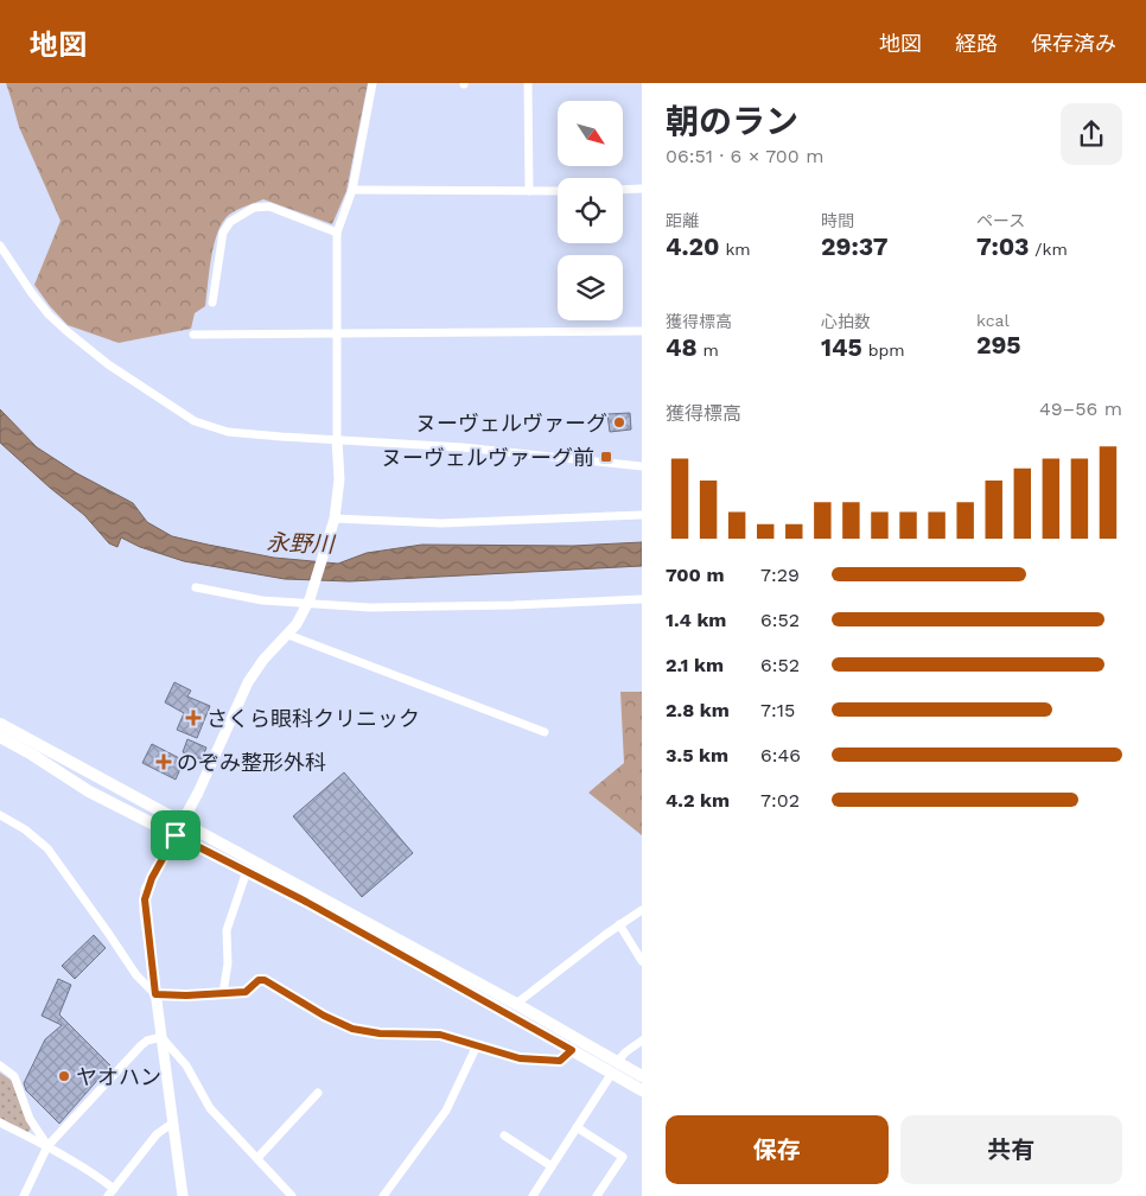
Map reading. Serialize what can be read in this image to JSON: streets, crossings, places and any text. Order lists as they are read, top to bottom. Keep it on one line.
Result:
{"water":["永野川"],"places":{"other":["ヌーヴェルヴァーグ","ヤオハン"],"transit":["ヌーヴェルヴァーグ前"],"health":["さくら眼科クリニック","のぞみ整形外科"]},"north":"bottom right","page":{"header":"地図","nav":["地図","経路","保存済み"],"heading":["朝のラン","06:51 · 6 × 700 m"],"stats":[["距離","4.20 km"],["時間","29:37"],["ペース","7:03 /km"],["獲得標高","48 m"],["心拍数","145 bpm"],["kcal","295"]],"chart":["獲得標高","49–56 m"],"list":[{"name":"700 m","note":"7:29"},{"name":"1.4 km","note":"6:52"},{"name":"2.1 km","note":"6:52"},{"name":"2.8 km","note":"7:15"},{"name":"3.5 km","note":"6:46"},{"name":"4.2 km","note":"7:02"}],"buttons":["保存","共有"]}}
